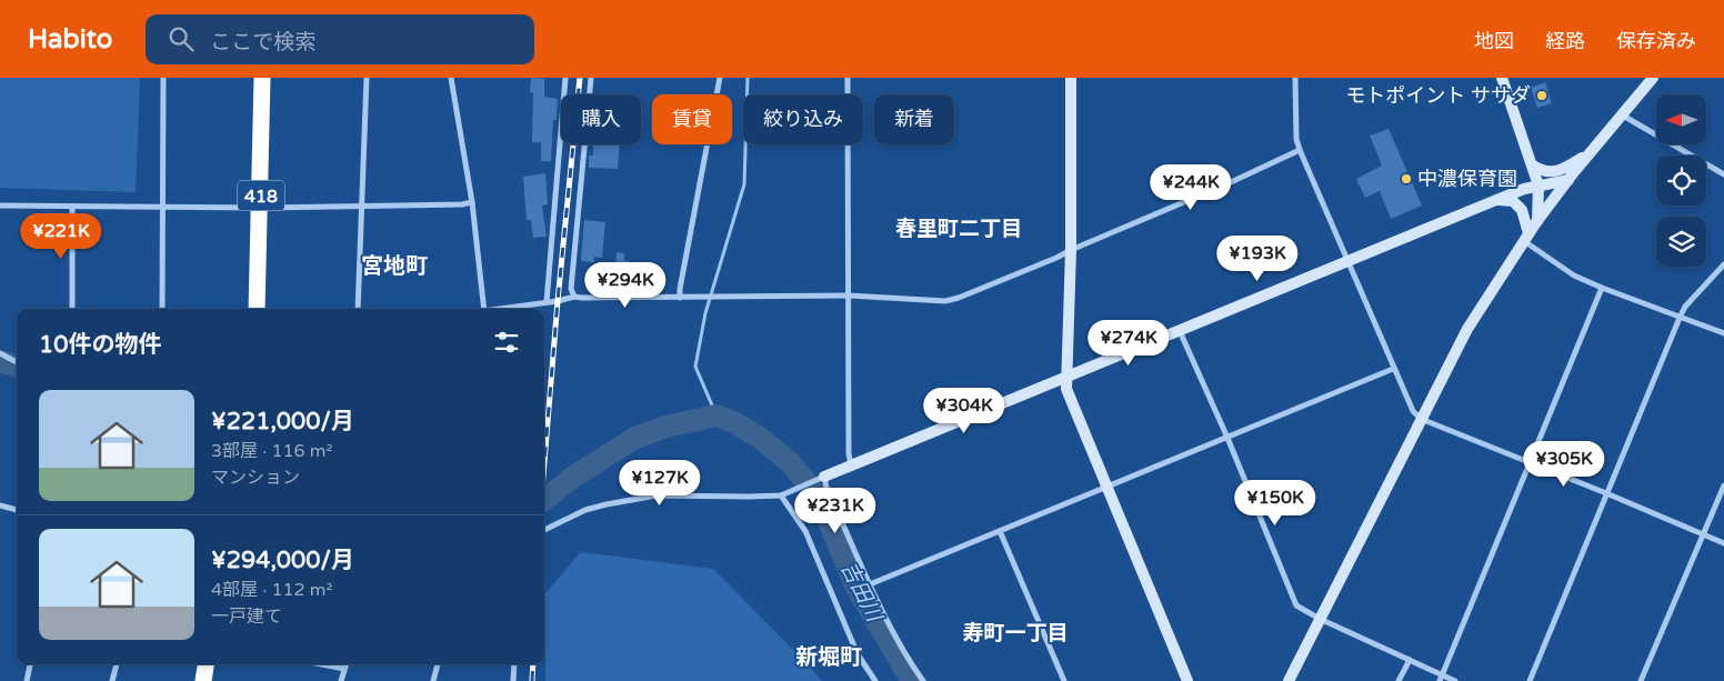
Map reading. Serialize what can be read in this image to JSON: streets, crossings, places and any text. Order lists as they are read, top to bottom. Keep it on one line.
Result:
{"streets":{"highway":["418"]},"districts":["春里町二丁目","宮地町","寿町一丁目","新堀町"],"water":["吉田川"],"places":["モトポイント ササダ","中濃保育園"],"north":"left","page":{"header":"Habito","search":"ここで検索","nav":["地図","経路","保存済み"],"chip":["購入","賃貸","絞り込み","新着"],"price":["¥244K","¥221K","¥193K","¥294K","¥274K","¥304K","¥305K","¥127K","¥150K","¥231K"],"heading":"10件の物件","list":[{"name":"¥221,000/月","note":"3部屋 · 116 m² · マンション"},{"name":"¥294,000/月","note":"4部屋 · 112 m² · 一戸建て"}]}}
